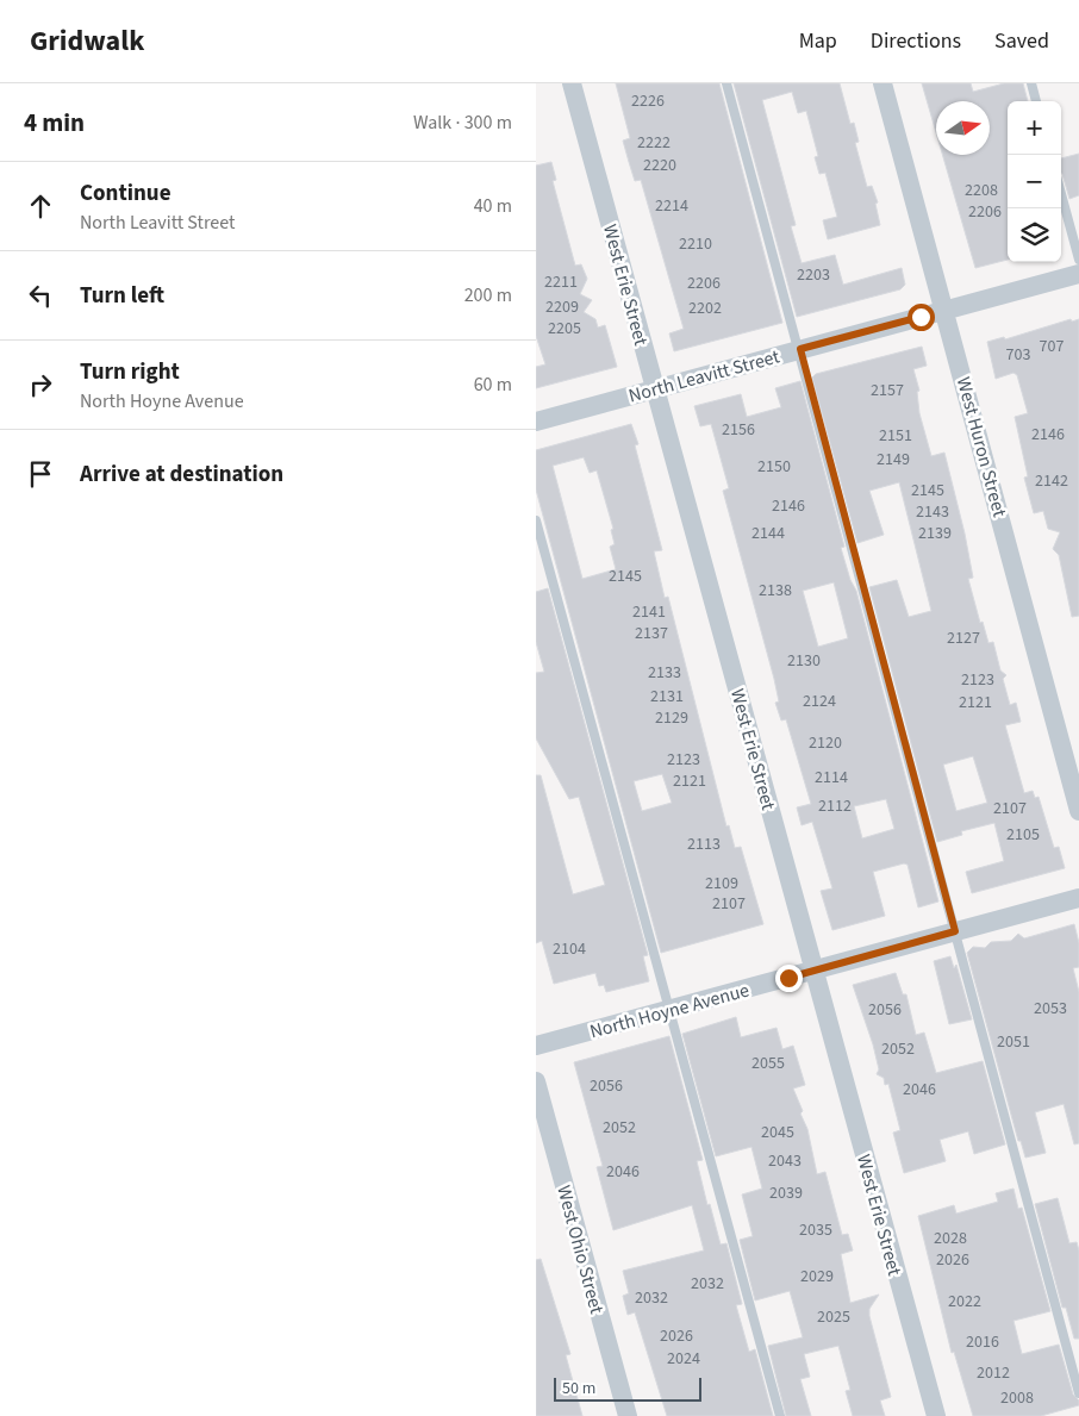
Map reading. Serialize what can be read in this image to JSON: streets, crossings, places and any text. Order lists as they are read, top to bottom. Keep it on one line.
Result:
{"streets":{"street":["West Erie Street","North Leavitt Street","West Huron Street","North Hoyne Avenue","West Ohio Street"]},"crossings":[["West Erie Street","North Leavitt Street"],["West Erie Street","North Hoyne Avenue"],["North Leavitt Street","West Huron Street"]],"house_numbers":["2226","2222","2220","2208","2214","2206","2210","2203","2211","2206","2209","2202","2205","707","703","2157","2156","2146","2151","2149","2150","2142","2145","2146","2143","2144","2139","2145","2138","2141","2137","2127","2130","2133","2123","2131","2124","2121","2129","2120","2123","2114","2121","2112","2107","2105","2113","2109","2107","2104","2053","2056","2051","2052","2055","2056","2046","2052","2045","2043","2046","2039","2035","2028","2026","2029","2032","2032","2022","2025","2026","2016","2024","2012","2008"],"scale_bar":"50 m","north":"right","page":{"header":"Gridwalk","nav":["Map","Directions","Saved"],"heading":["4 min","Walk · 300 m"],"map_buttons":["+","−"],"list":[["Continue","North Leavitt Street","40 m"],["Turn left","200 m"],["Turn right","North Hoyne Avenue","60 m"],"Arrive at destination"],"scale":"50 m"}}
